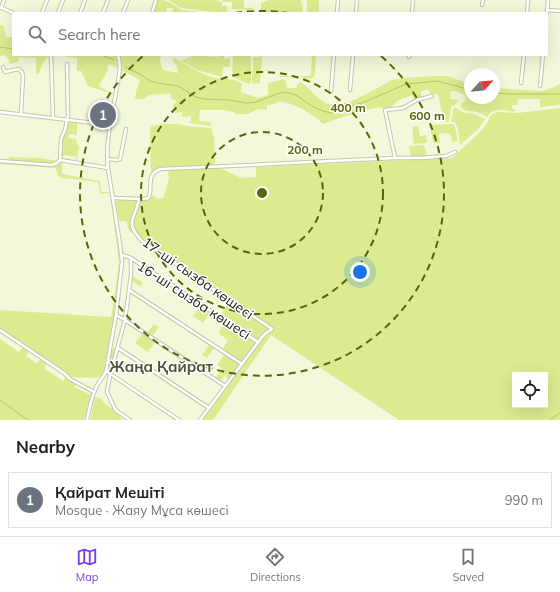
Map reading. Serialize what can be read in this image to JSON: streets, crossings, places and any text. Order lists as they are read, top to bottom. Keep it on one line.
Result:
{"streets":{"street":["17-ші сызба көшесі","16-ші сызба көшесі"]},"crossings":[["17-ші сызба көшесі","16-ші сызба көшесі"]],"districts":["Жаңа Қайрат"],"north":"top right","page":{"search":"Search here","pins":"1","heading":"Nearby","list":[{"mark":"1","name":"Қайрат Мешіті","note":"Mosque · Жаяу Мұса көшесі","value":"990 m"}],"nav":["Map","Directions","Saved"]},"rings":["400 m","600 m","200 m"]}
